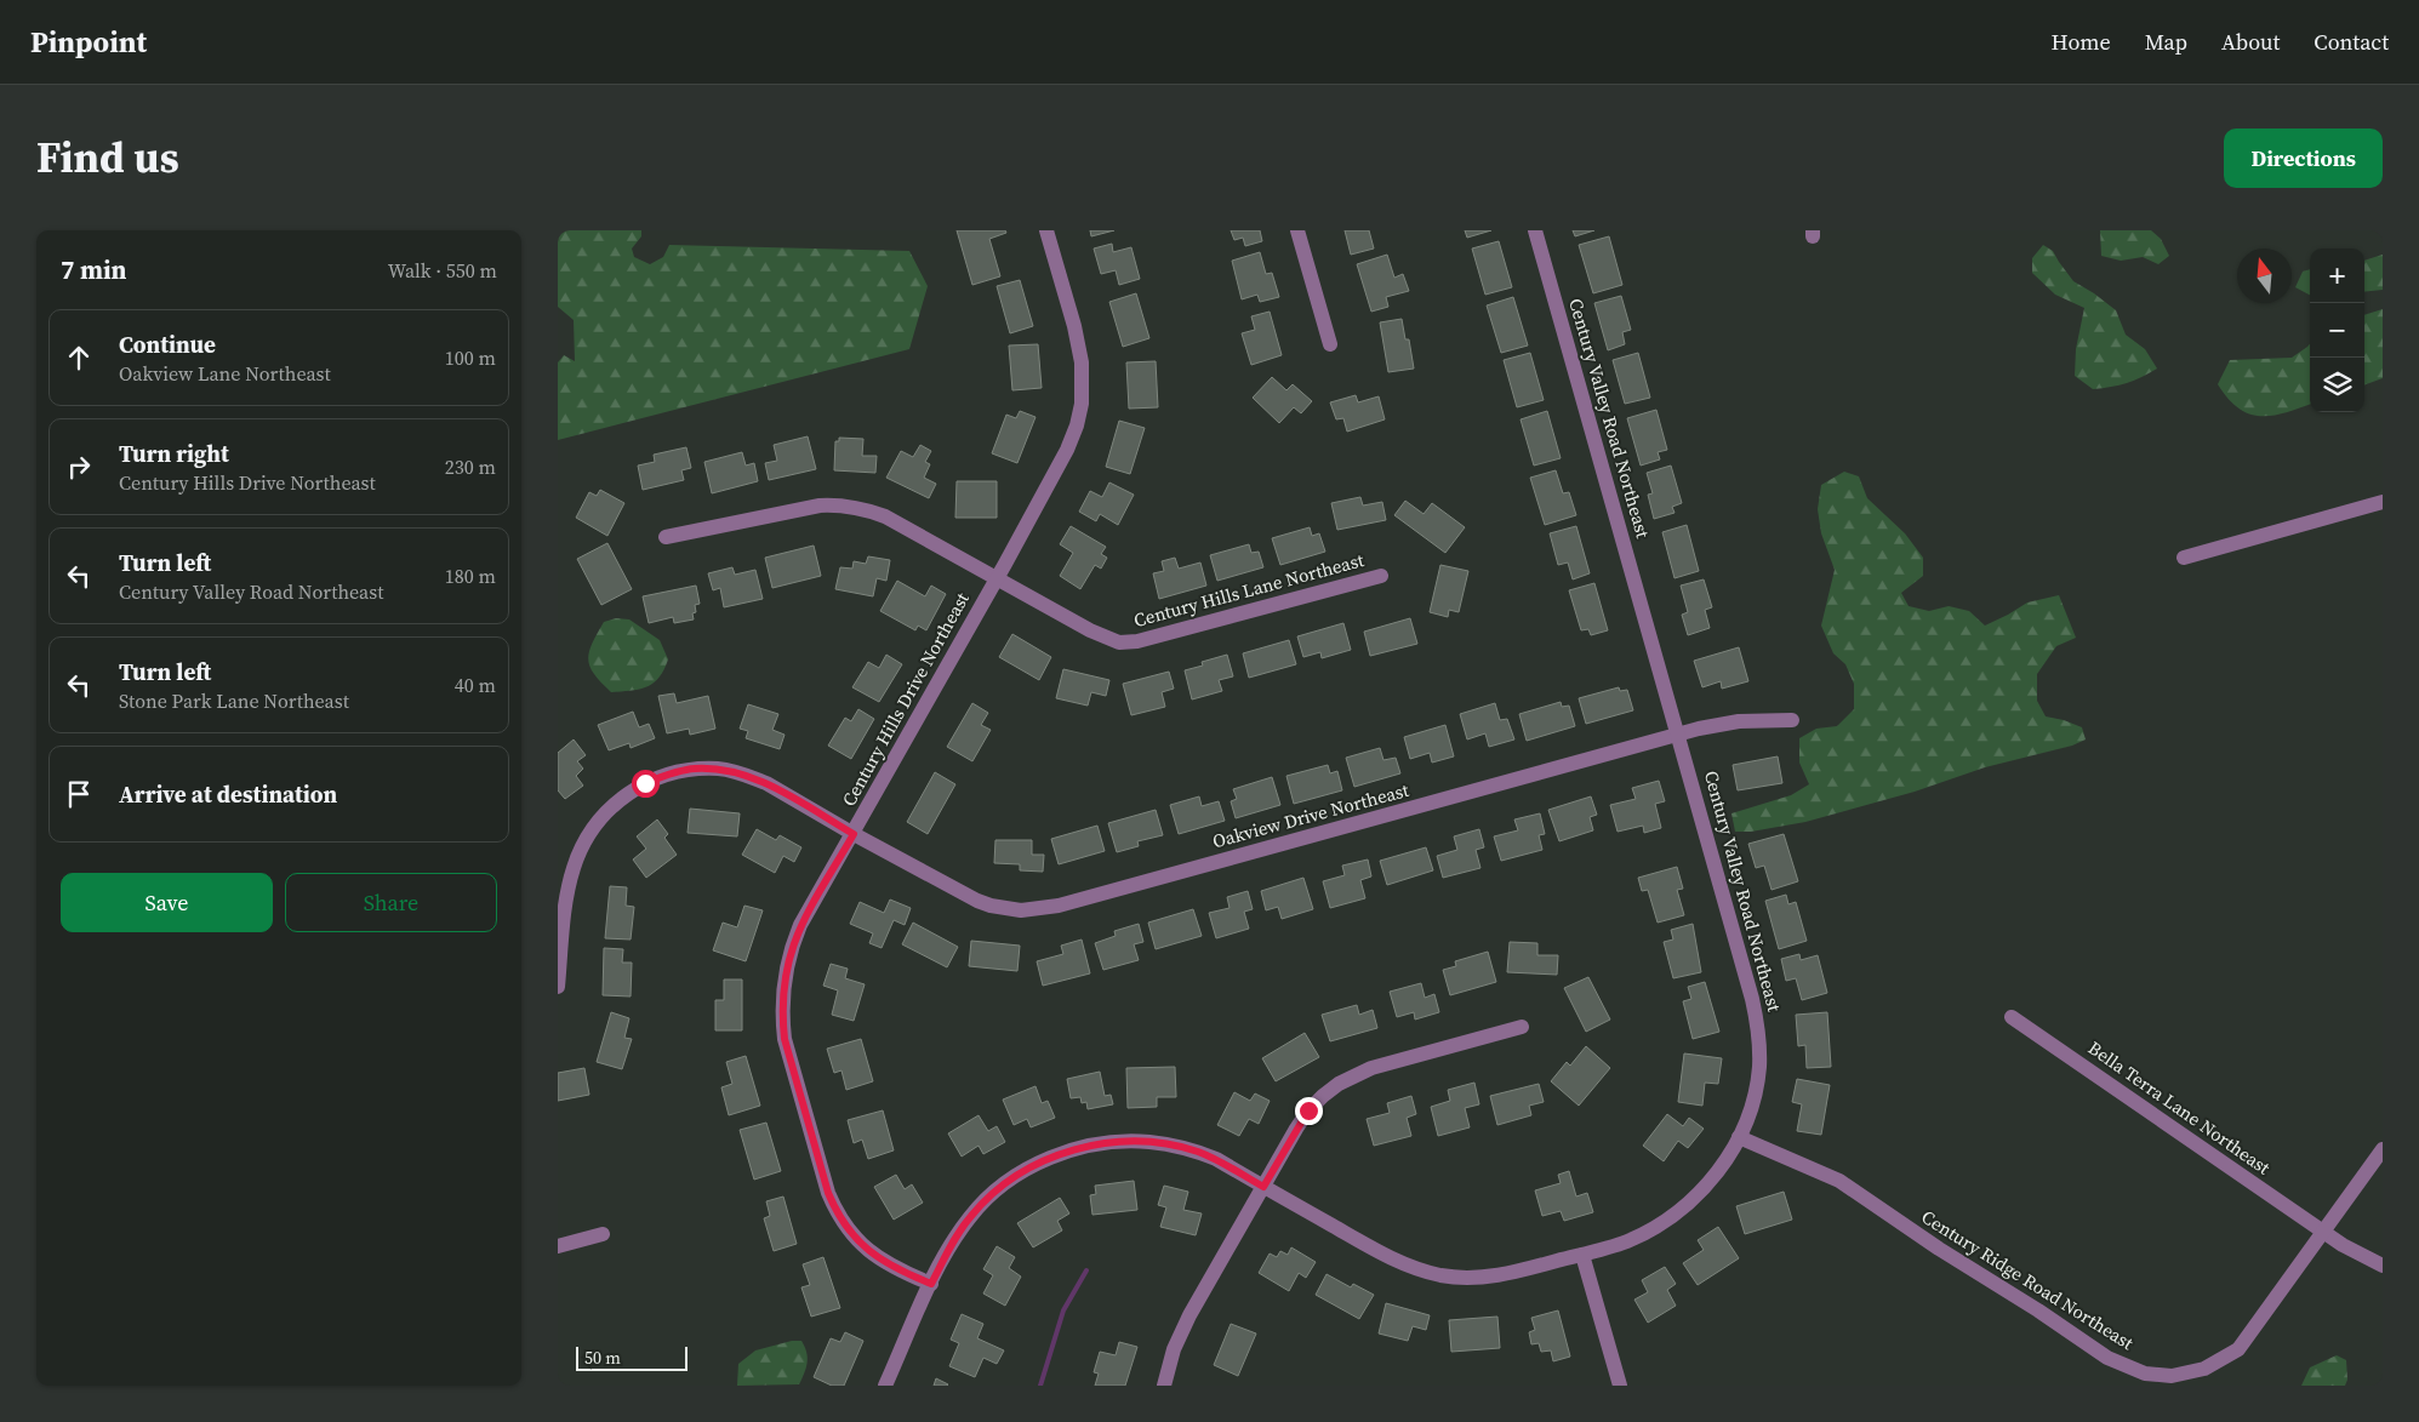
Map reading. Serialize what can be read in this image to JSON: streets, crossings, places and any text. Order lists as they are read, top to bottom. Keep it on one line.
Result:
{"streets":{"street":["Century Valley Road Northeast","Century Hills Lane Northeast","Century Hills Drive Northeast","Oakview Drive Northeast","Bella Terra Lane Northeast","Century Ridge Road Northeast"]},"crossings":[["Century Valley Road Northeast","Century Hills Drive Northeast"],["Century Valley Road Northeast","Oakview Drive Northeast"],["Century Valley Road Northeast","Century Ridge Road Northeast"],["Century Hills Lane Northeast","Century Hills Drive Northeast"],["Century Hills Drive Northeast","Oakview Drive Northeast"],["Bella Terra Lane Northeast","Century Ridge Road Northeast"]],"scale_bar":"50 m","north":"top","page":{"header":"Pinpoint","nav":["Home","Map","About","Contact"],"title":"Find us","buttons":["Directions",["Save","Share"]],"heading":["7 min","Walk · 550 m"],"map_buttons":["+","−"],"list":[["Continue","Oakview Lane Northeast","100 m"],["Turn right","Century Hills Drive Northeast","230 m"],["Turn left","Century Valley Road Northeast","180 m"],["Turn left","Stone Park Lane Northeast","40 m"],"Arrive at destination"],"scale":"50 m"}}
